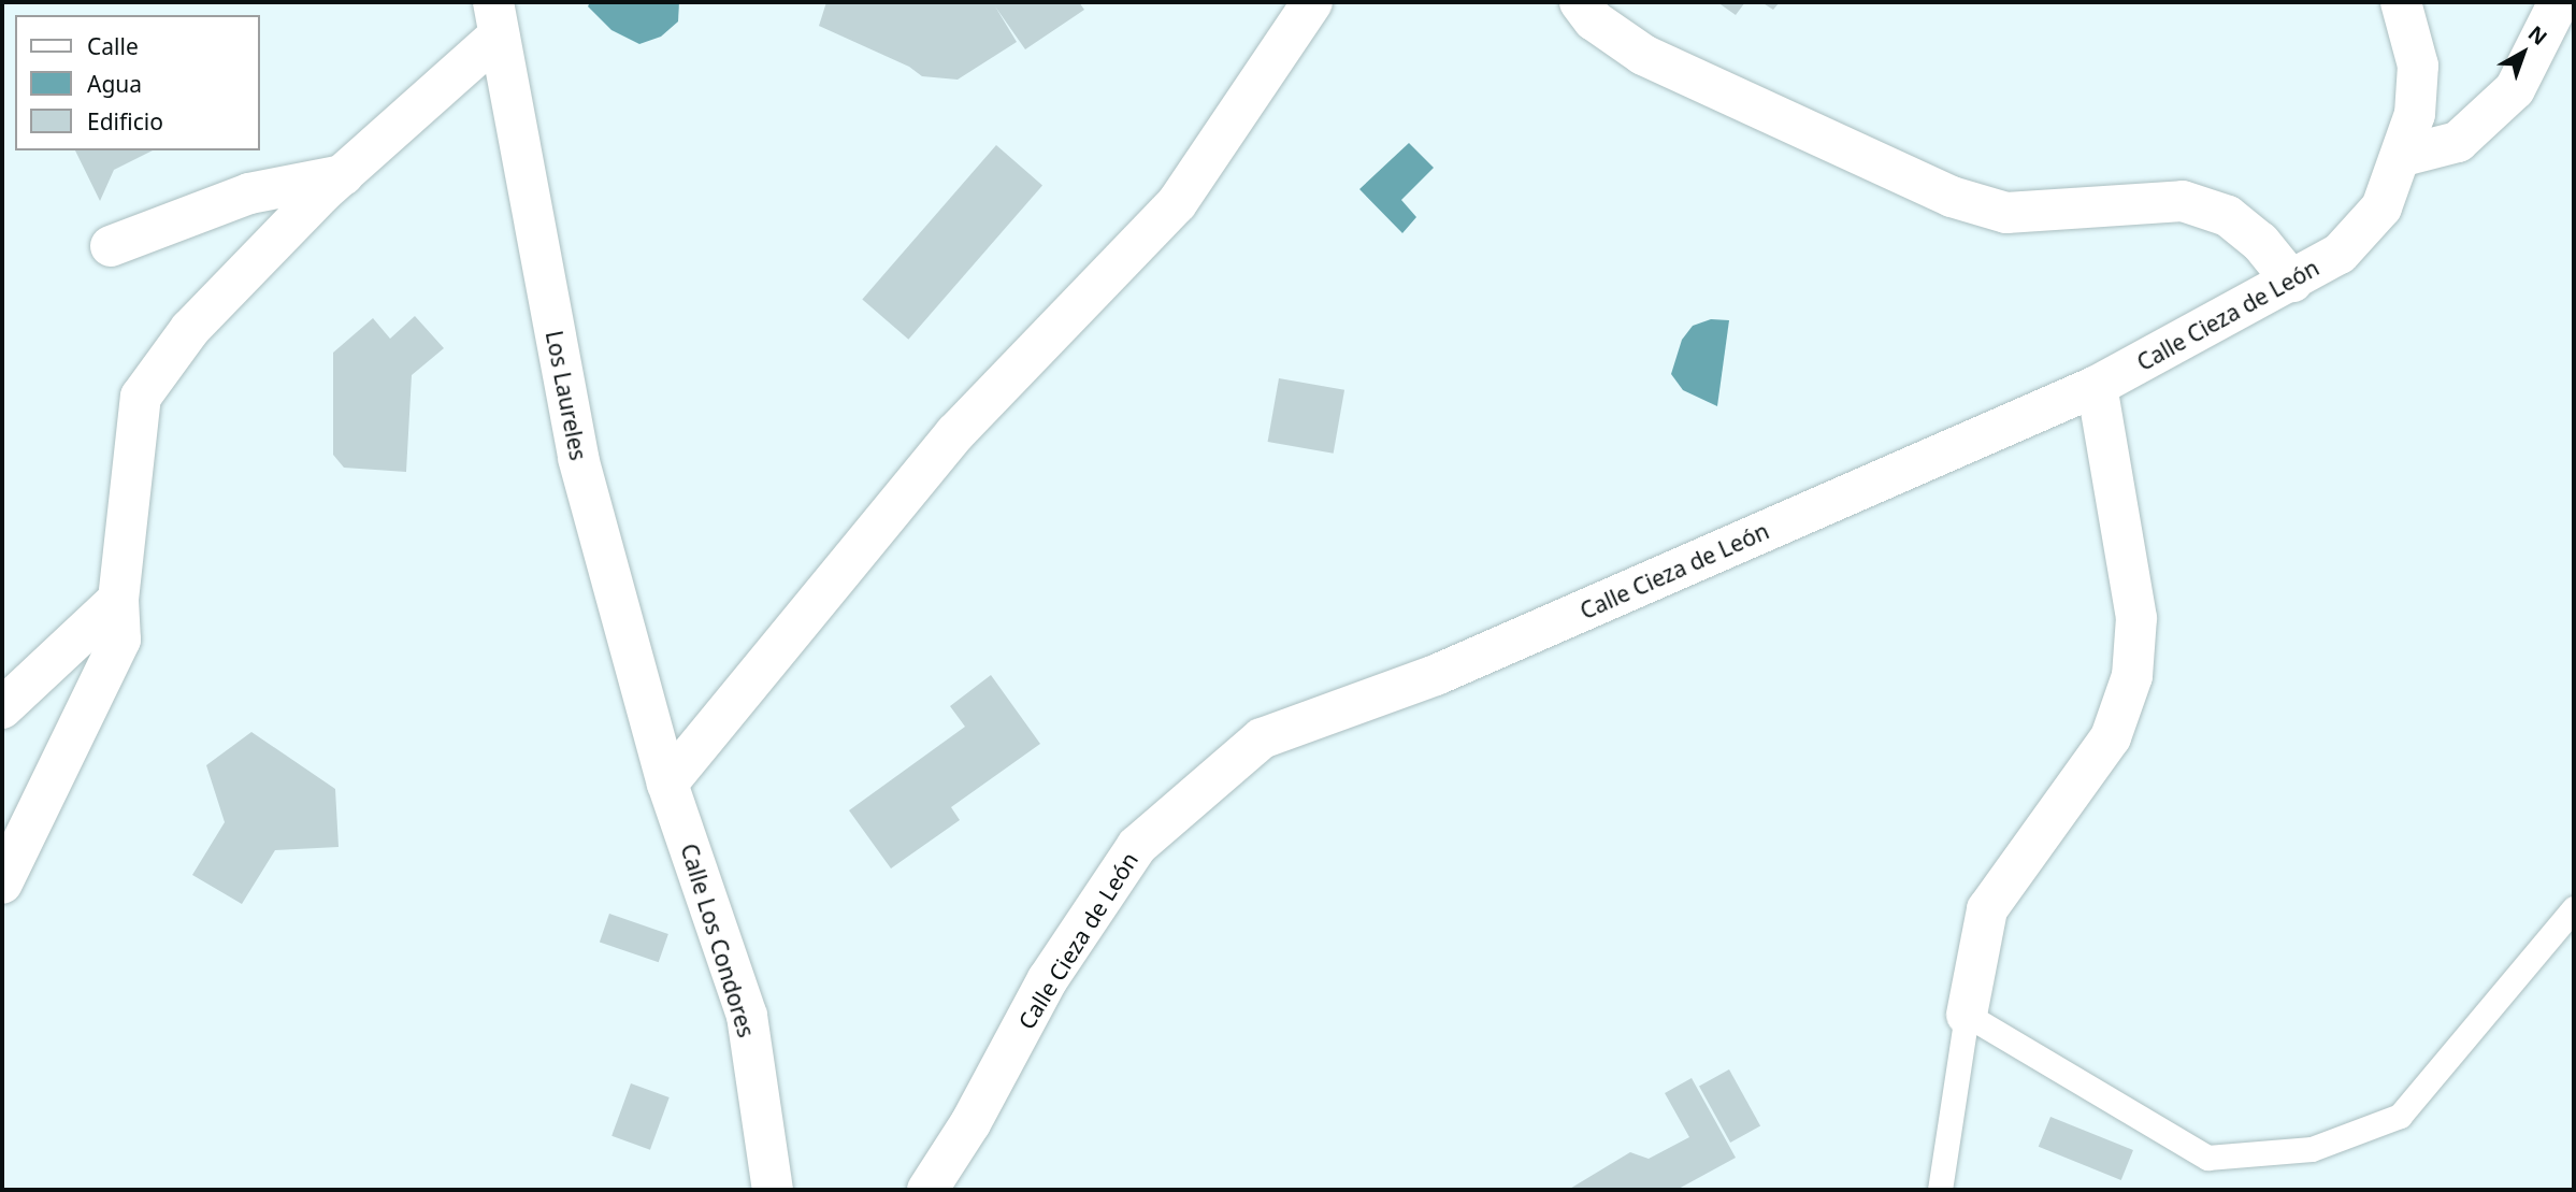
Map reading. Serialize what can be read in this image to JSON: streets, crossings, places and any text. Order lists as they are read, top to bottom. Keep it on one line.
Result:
{"streets":{"street":["Calle Cieza de León","Los Laureles","Calle Los Condores"]},"crossings":[["Los Laureles","Calle Los Condores"]],"legend":["Calle","Agua","Edificio"],"north":"top right"}
